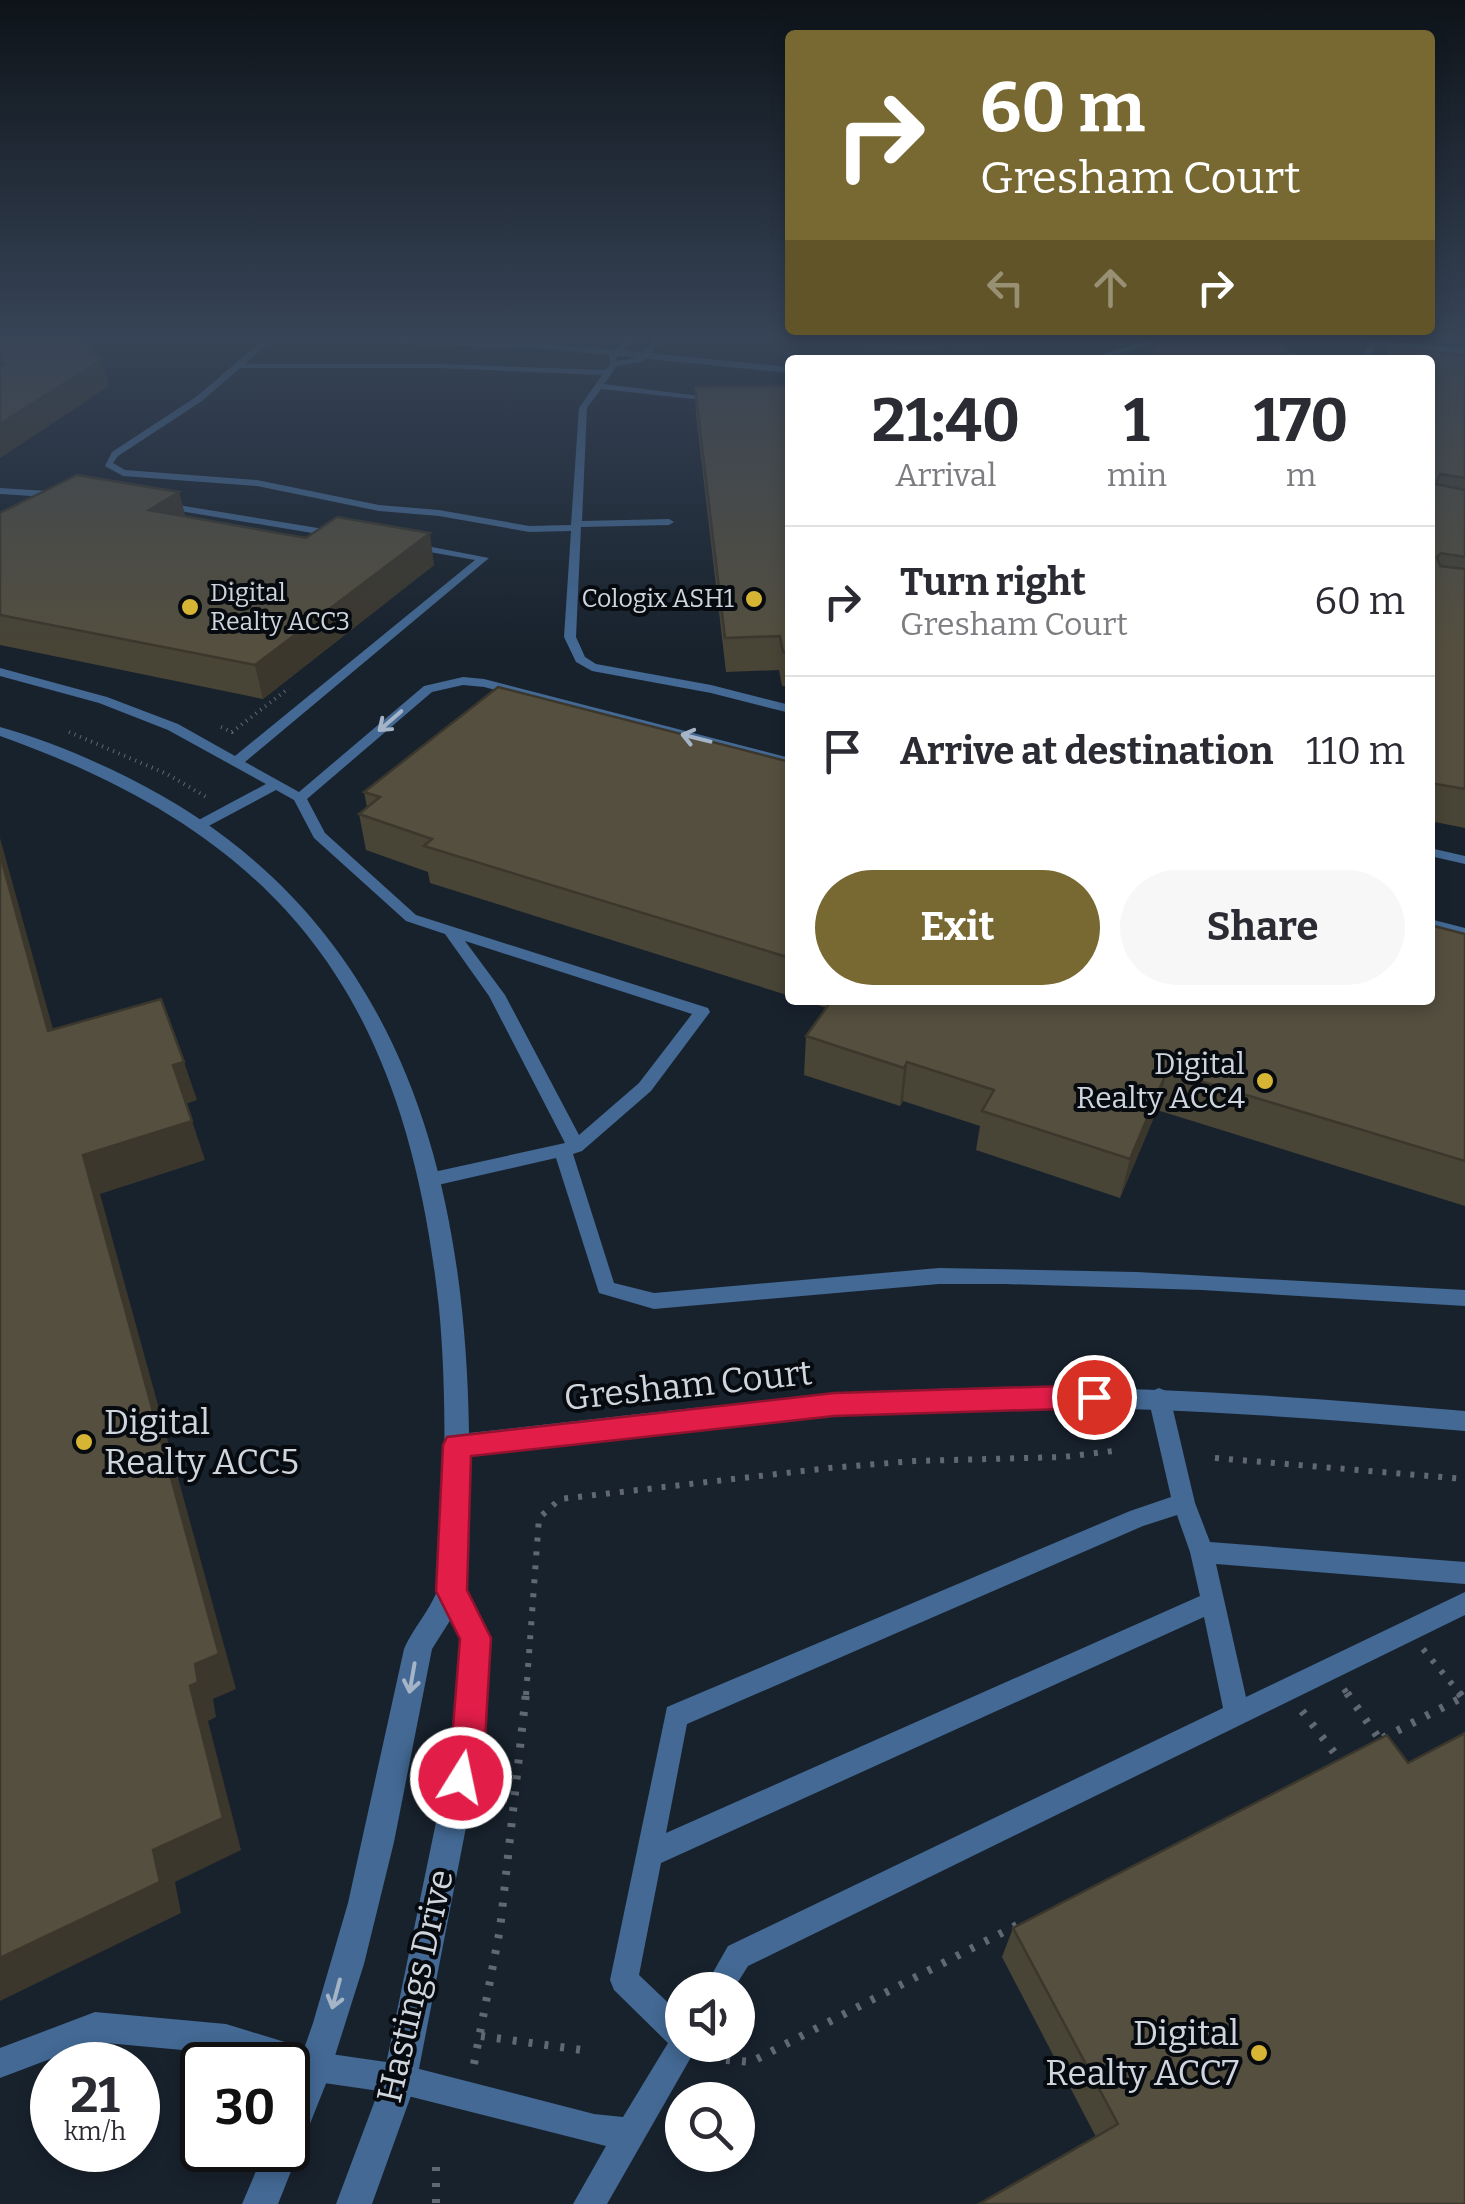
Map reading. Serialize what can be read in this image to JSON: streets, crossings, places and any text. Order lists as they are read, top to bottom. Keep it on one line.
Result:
{"streets":{"street":["Gresham Court","Hastings Drive"]},"places":["Cologix ASH1","Digital Realty ACC3","Digital Realty ACC4","Digital Realty ACC5","Digital Realty ACC7"],"page":{"turn":["60 m","Gresham Court"],"eta":["21:40","Arrival","1","min","170","m"],"list":[{"name":"Turn right","note":"Gresham Court","value":"60 m"},{"name":"Arrive at destination","value":"110 m"}],"buttons":["Exit","Share"],"speed":"21 km/h","limit":"30"}}
